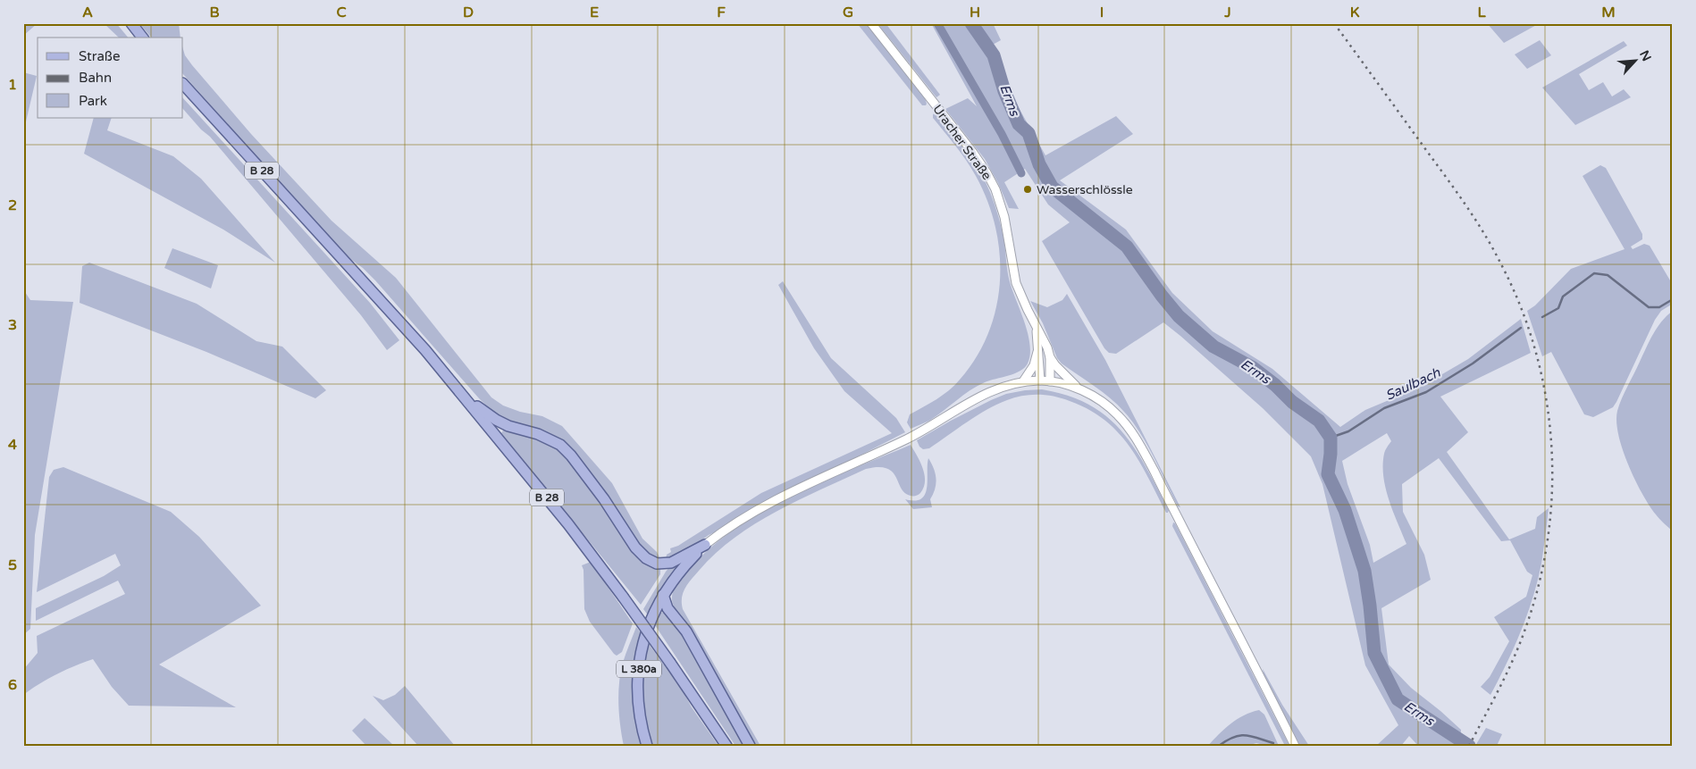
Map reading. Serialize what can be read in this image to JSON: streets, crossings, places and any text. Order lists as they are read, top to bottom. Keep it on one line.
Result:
{"streets":{"main road":["B 28","L 380a"],"street":["Uracher Straße"]},"crossings":[["Uracher Straße","L 380a"]],"water":["Erms","Saulbach"],"places":["Wasserschlössle"],"legend":["Straße","Bahn","Park"],"north":"top right","grid":{"columns":["A","B","C","D","E","F","G","H","I","J","K","L","M"],"rows":["1","2","3","4","5","6"]}}
